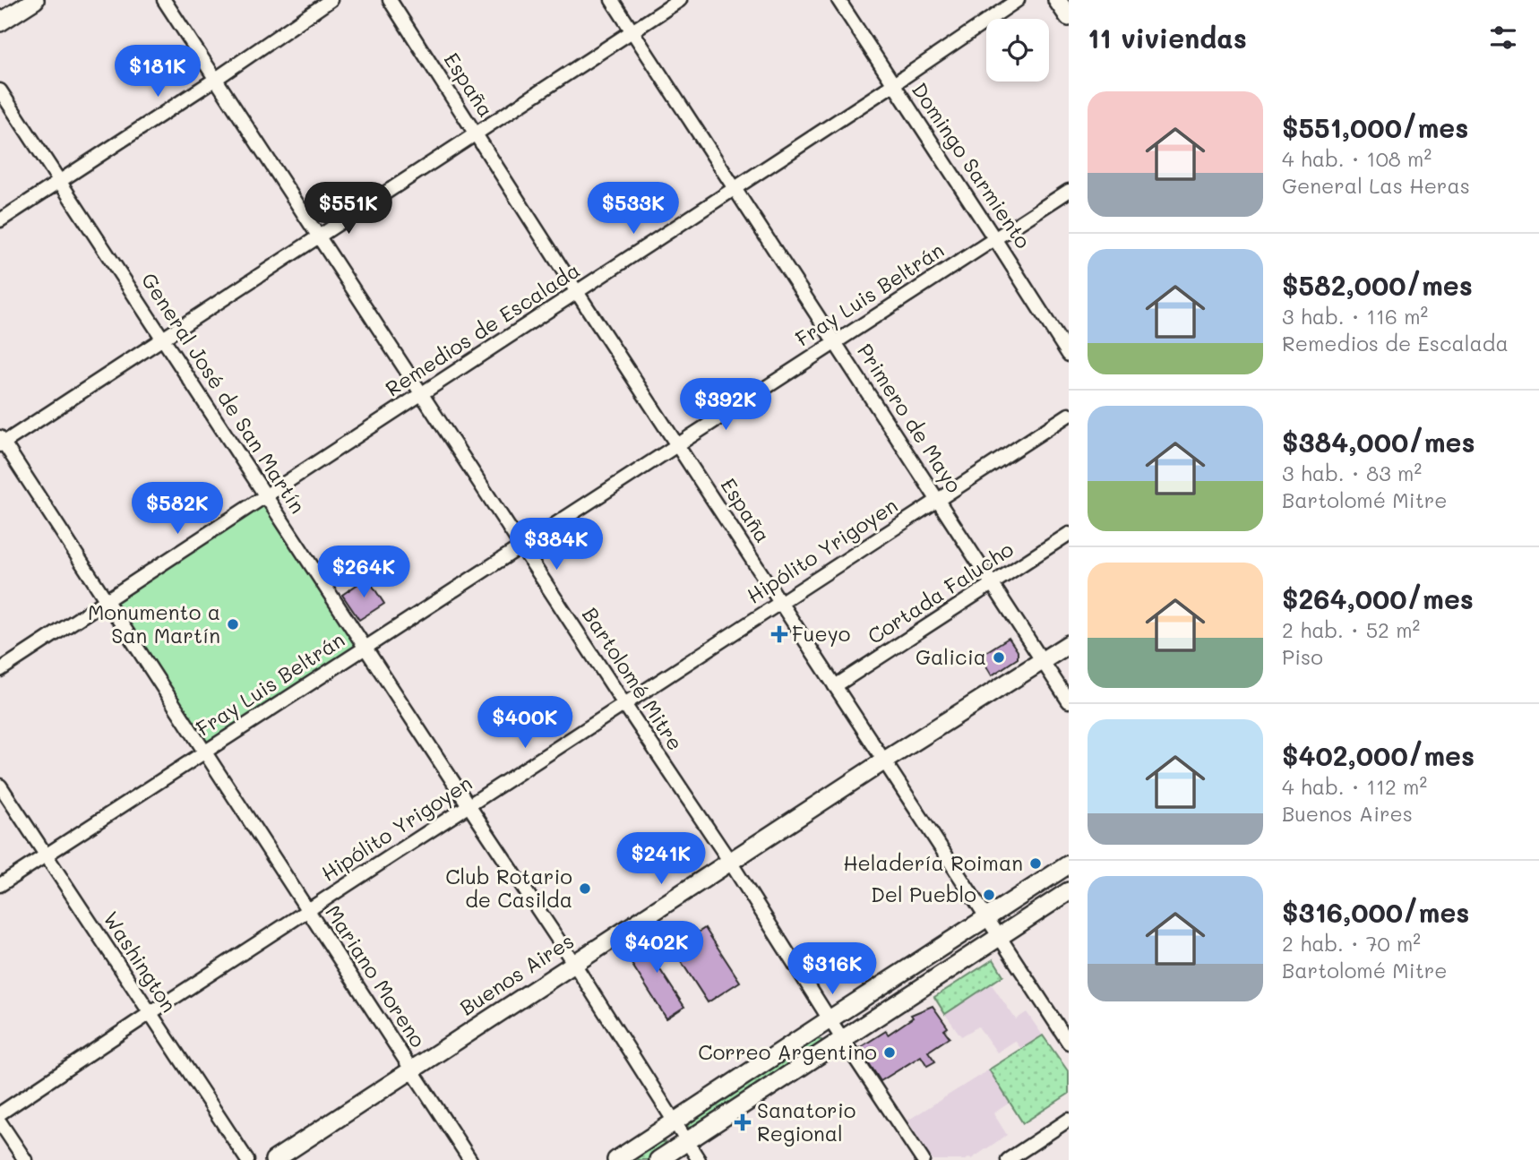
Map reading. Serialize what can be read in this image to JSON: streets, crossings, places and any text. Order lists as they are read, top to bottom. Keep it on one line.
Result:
{"streets":{"main road":["Buenos Aires"],"street":["España","Domingo Sarmiento","Fray Luis Beltrán","Remedios de Escalada","General José de San Martín","Primero de Mayo","Hipólito Yrigoyen","Cortada Falucho","Bartolomé Mitre","Washington","Mariano Moreno"]},"crossings":[["España","Fray Luis Beltrán"],["España","Remedios de Escalada"],["España","Hipólito Yrigoyen"],["España","Cortada Falucho"],["España","Buenos Aires"],["Domingo Sarmiento","Fray Luis Beltrán"],["Domingo Sarmiento","Remedios de Escalada"],["Fray Luis Beltrán","General José de San Martín"],["Fray Luis Beltrán","Primero de Mayo"],["Fray Luis Beltrán","Bartolomé Mitre"],["Fray Luis Beltrán","Washington"],["Fray Luis Beltrán","Mariano Moreno"],["Remedios de Escalada","General José de San Martín"],["Remedios de Escalada","Primero de Mayo"],["Remedios de Escalada","Bartolomé Mitre"],["Remedios de Escalada","Mariano Moreno"],["General José de San Martín","Hipólito Yrigoyen"],["General José de San Martín","Buenos Aires"],["Primero de Mayo","Hipólito Yrigoyen"],["Primero de Mayo","Cortada Falucho"],["Primero de Mayo","Buenos Aires"],["Hipólito Yrigoyen","Bartolomé Mitre"],["Hipólito Yrigoyen","Washington"],["Hipólito Yrigoyen","Mariano Moreno"],["Bartolomé Mitre","Buenos Aires"],["Buenos Aires","Mariano Moreno"]],"places":{"other":["Monumento a San Martín","Galicia","Heladería Roiman","Club Rotario de Casilda","Del Pueblo","Correo Argentino"],"health":["Fueyo","Sanatorio Regional"]},"page":{"heading":"11 viviendas","price":["$181K","$551K","$533K","$392K","$582K","$384K","$264K","$400K","$241K","$402K","$316K"],"list":[{"name":"$551,000/mes","note":"4 hab. · 108 m² · General Las Heras"},{"name":"$582,000/mes","note":"3 hab. · 116 m² · Remedios de Escalada"},{"name":"$384,000/mes","note":"3 hab. · 83 m² · Bartolomé Mitre"},{"name":"$264,000/mes","note":"2 hab. · 52 m² · Piso"},{"name":"$402,000/mes","note":"4 hab. · 112 m² · Buenos Aires"},{"name":"$316,000/mes","note":"2 hab. · 70 m² · Bartolomé Mitre"}]}}
